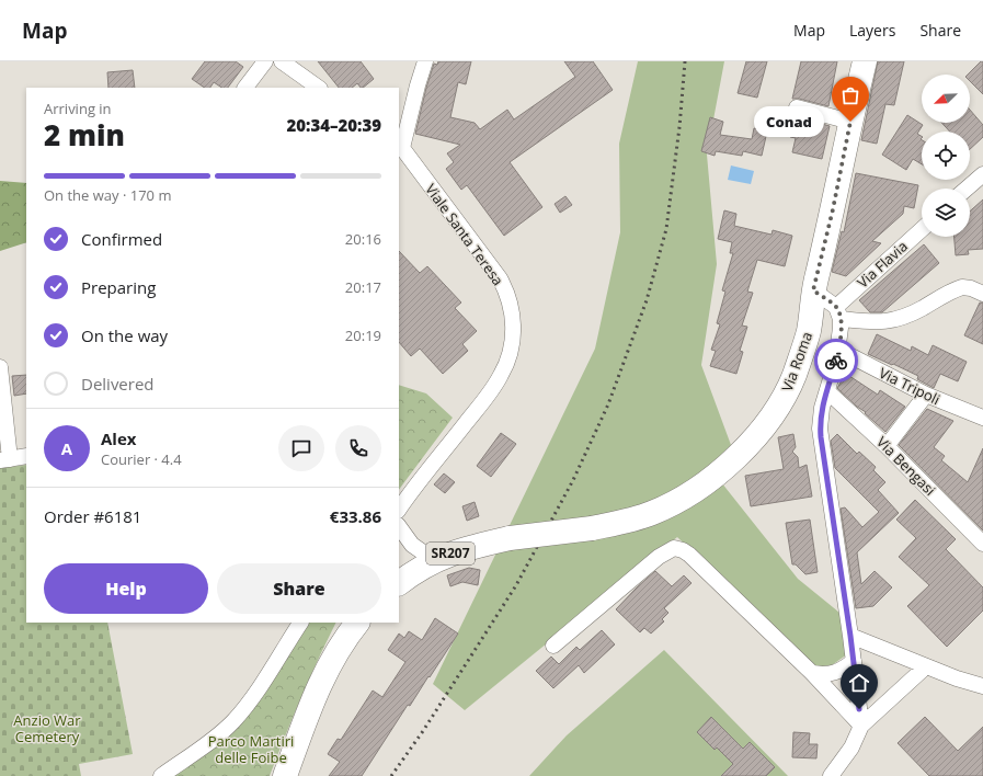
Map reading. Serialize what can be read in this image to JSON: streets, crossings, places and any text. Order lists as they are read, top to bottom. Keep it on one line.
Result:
{"streets":{"main road":["Via Roma","SR207"],"street":["Viale Santa Teresa","Via Flavia","Via Tripoli","Via Bengasi"]},"crossings":[["Via Roma","SR207"]],"parks":["Anzio War Cemetery","Parco Martiri delle Foibe"],"places":["Conad"],"north":"bottom left","page":{"header":"Map","nav":["Map","Layers","Share"],"heading":["2 min","Arriving in","20:34–20:39"],"panel":["Alex","Courier · 4.4","Order #6181","€33.86"],"bubble":"Conad","bar":"On the way · 170 m","list":[["Confirmed","20:16"],["Preparing","20:17"],["On the way","20:19"],"Delivered"],"round":"A","buttons":["Help","Share"]}}
